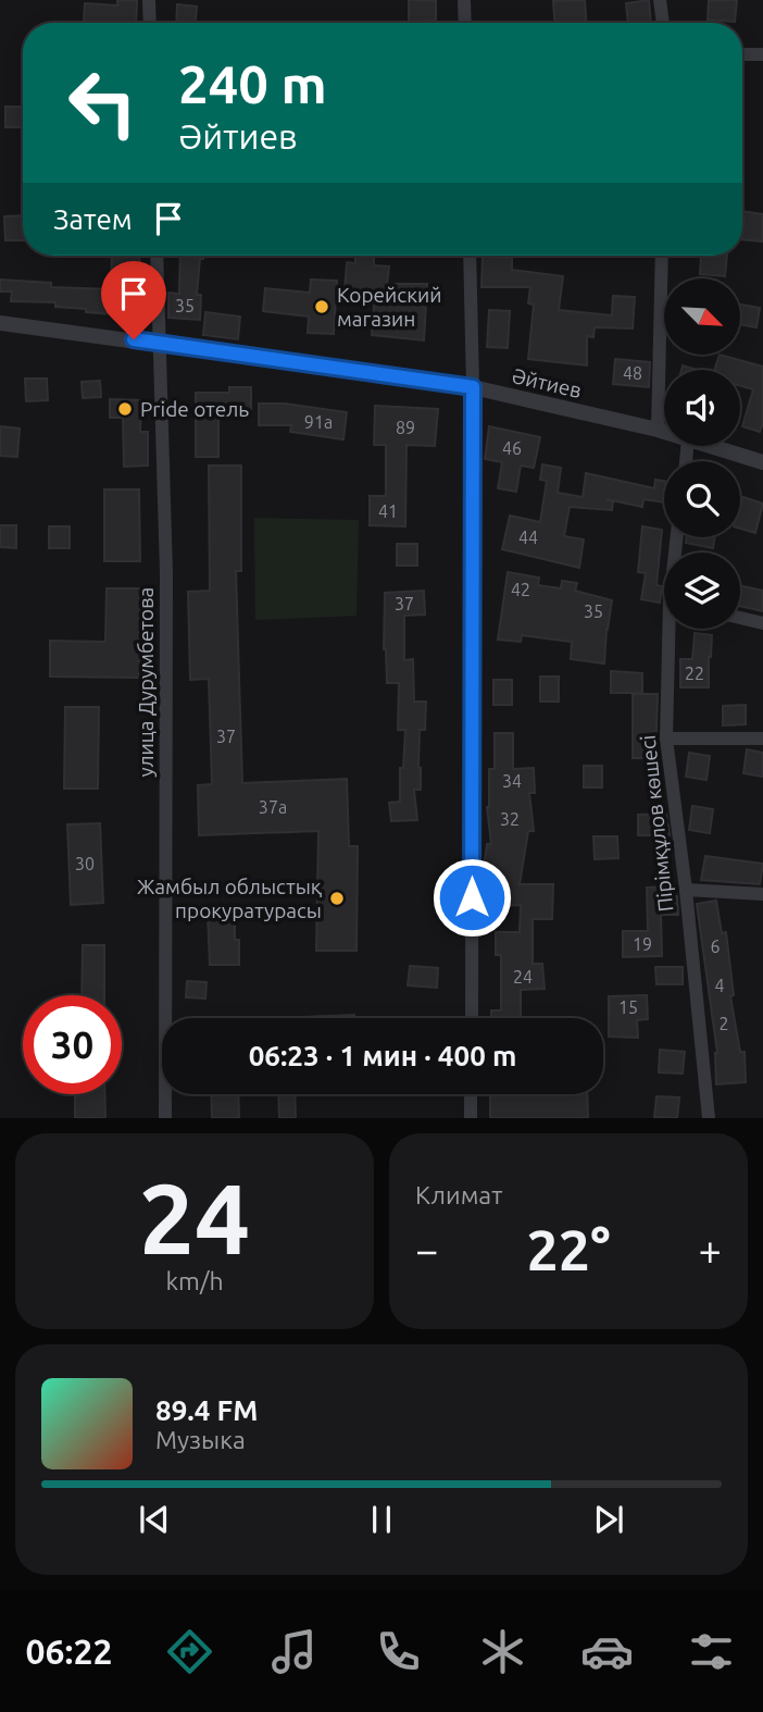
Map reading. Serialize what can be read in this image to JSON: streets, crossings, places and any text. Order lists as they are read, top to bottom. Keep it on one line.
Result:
{"streets":{"street":["Әйтиев","улица Дурумбетова","Пірімқұлов көшесі"]},"crossings":[["Әйтиев","улица Дурумбетова"]],"places":["Корейский магазин","Pride отель","Жамбыл облыстық прокуратурасы"],"house_numbers":["35","48","91а","89","46","41","44","42","37","35","22","37","34","37а","32","30","19","6","24","4","15","2"],"north":"bottom right","page":{"turn":["240 m","Әйтиев"],"then":"Затем","limit":"30","trip":"06:23 · 1 мин · 400 m","tile":[["24","km/h"],"Климат"],"heat":["−","22°","+"],"song":["89.4 FM","Музыка"],"tabs":"06:22"}}
